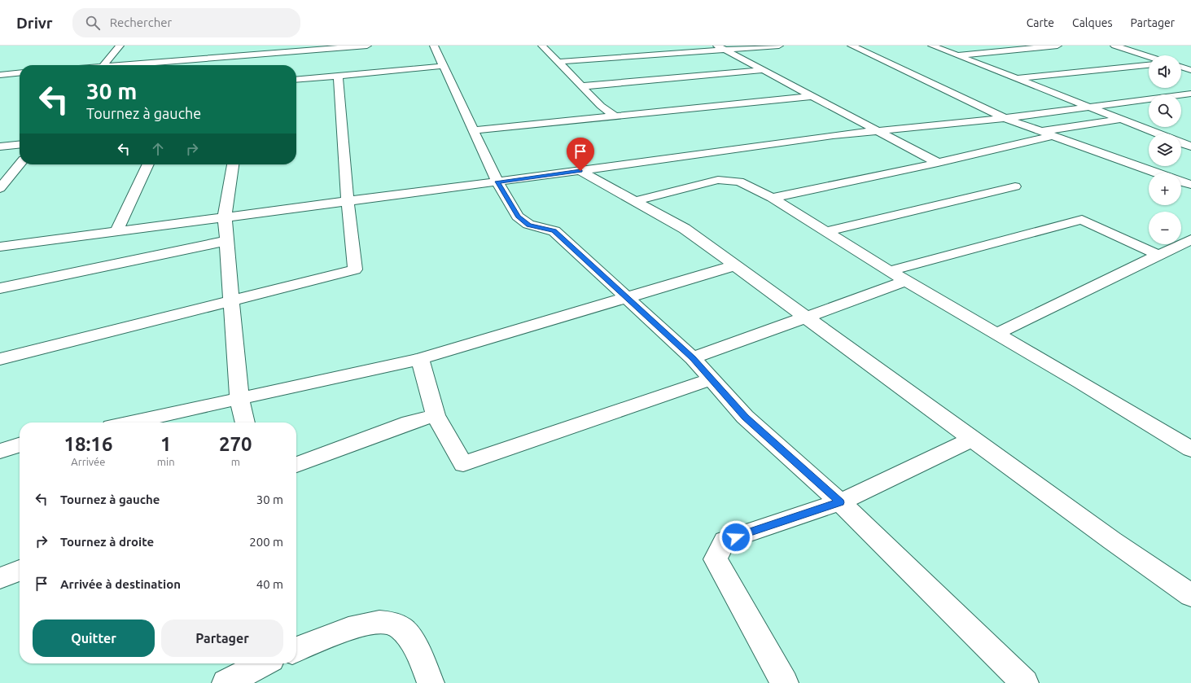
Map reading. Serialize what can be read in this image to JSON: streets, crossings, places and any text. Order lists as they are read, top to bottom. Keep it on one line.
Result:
{"page":{"header":"Drivr","search":"Rechercher","nav":["Carte","Calques","Partager"],"map_buttons":["+","−"],"turn":["30 m","Tournez à gauche"],"eta":["18:16","Arrivée","1","min","270","m"],"list":[{"name":"Tournez à gauche","value":"30 m"},{"name":"Tournez à droite","value":"200 m"},{"name":"Arrivée à destination","value":"40 m"}],"buttons":["Quitter","Partager"]}}
